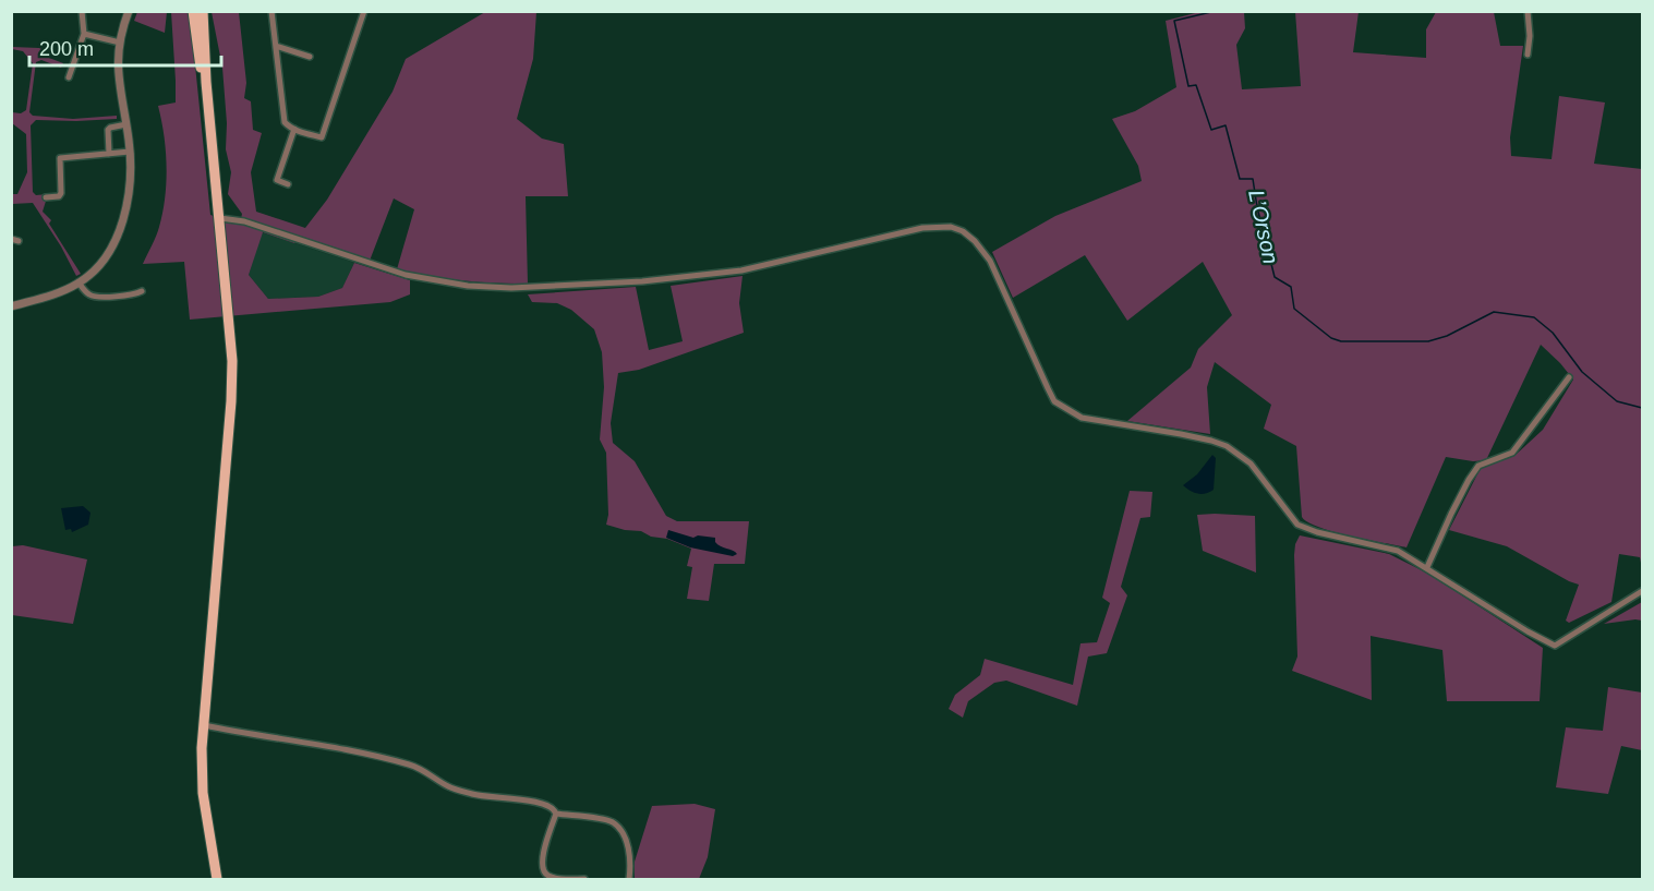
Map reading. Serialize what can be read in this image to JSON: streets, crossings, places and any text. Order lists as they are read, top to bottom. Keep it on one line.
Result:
{"water":["L’Orson"],"scale_bar":"200 m"}
